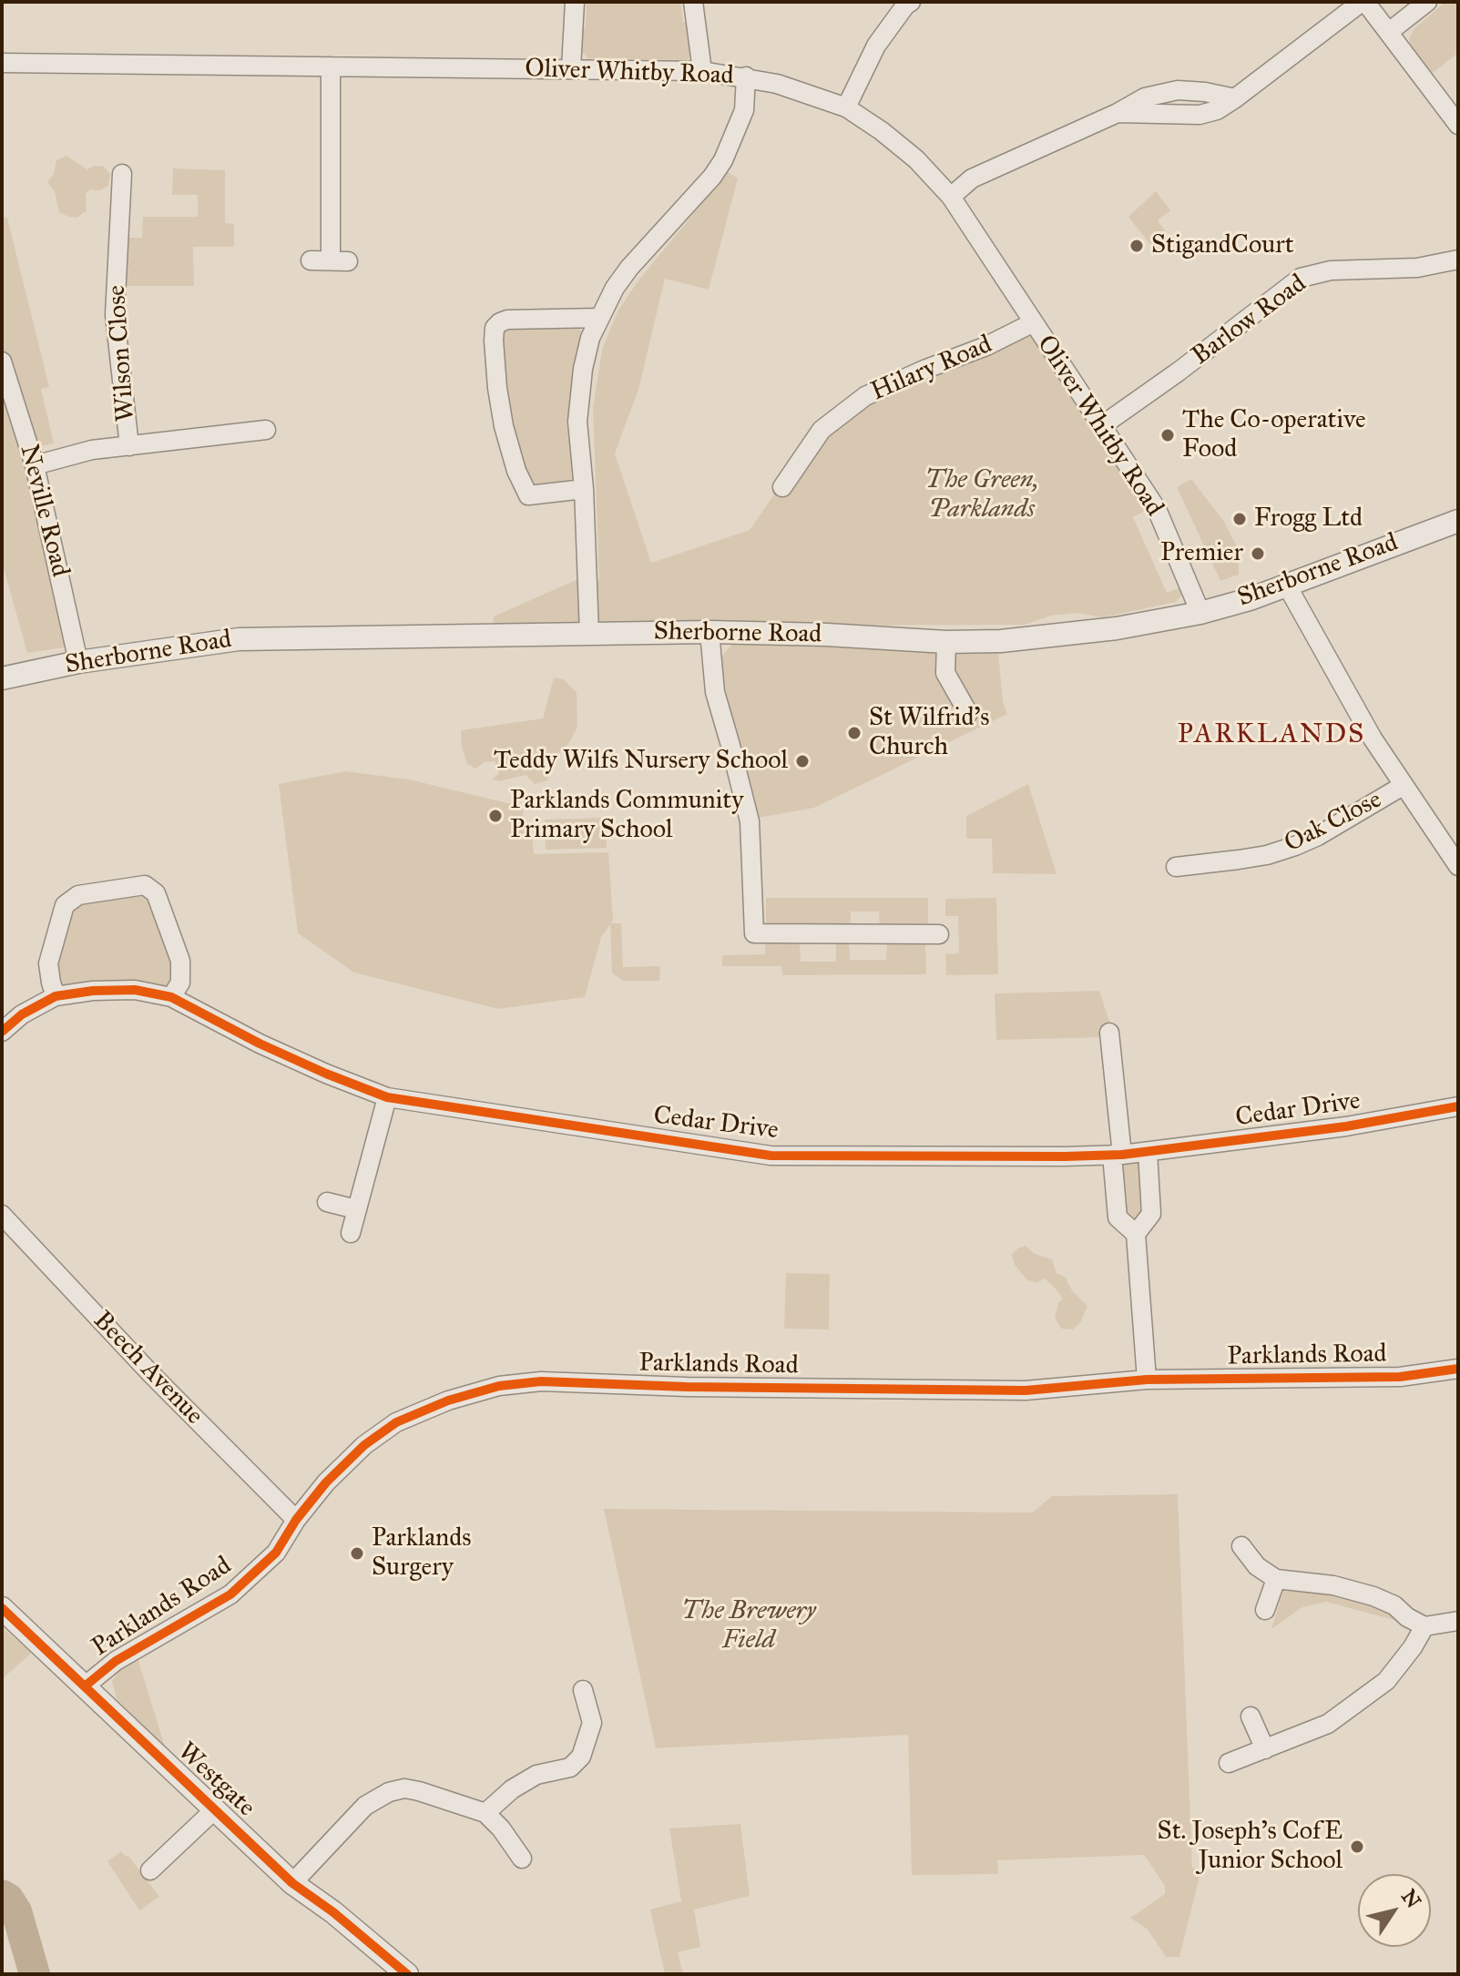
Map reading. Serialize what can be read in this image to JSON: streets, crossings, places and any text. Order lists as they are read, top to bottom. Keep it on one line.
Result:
{"streets":{"street":["Oliver Whitby Road","Barlow Road","Wilson Close","Hilary Road","Neville Road","Sherborne Road","Oak Close","Cedar Drive","Parklands Road","Beech Avenue","Westgate"]},"crossings":[["Oliver Whitby Road","Barlow Road"],["Oliver Whitby Road","Hilary Road"],["Oliver Whitby Road","Sherborne Road"],["Neville Road","Sherborne Road"],["Parklands Road","Beech Avenue"],["Parklands Road","Westgate"]],"districts":["PARKLANDS"],"parks":["The Green, Parklands","The Brewery Field"],"places":["StigandCourt","The Co-operative Food","Frogg Ltd","Premier","St Wilfrid’s Church","Teddy Wilfs Nursery School","Parklands Community Primary School","Parklands Surgery","St. Joseph's CofE Junior School"],"north":"top right"}
